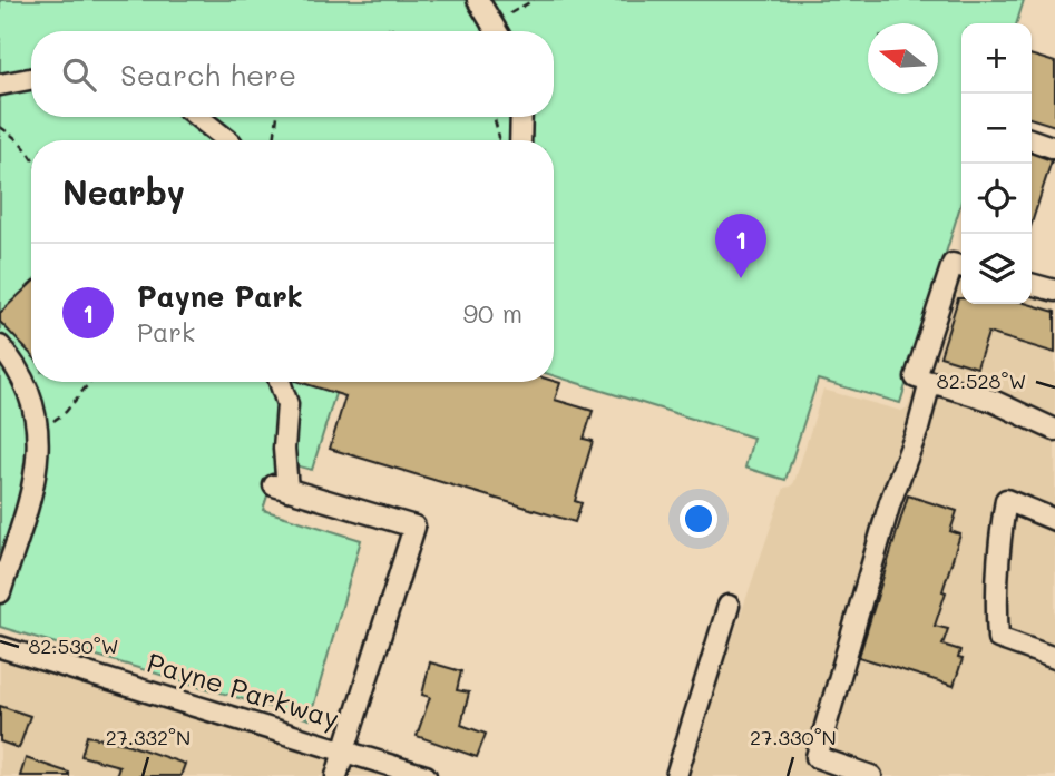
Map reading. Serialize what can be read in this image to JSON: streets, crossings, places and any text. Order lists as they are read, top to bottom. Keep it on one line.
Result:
{"streets":{"street":["Payne Parkway"]},"north":"left","page":{"map_buttons":["+","−"],"search":"Search here","heading":"Nearby","pins":"1","list":[{"mark":"1","name":"Payne Park","note":"Park","value":"90 m"}]},"coordinates":["82.528°W","82.530°W","27.332°N","27.330°N"]}
